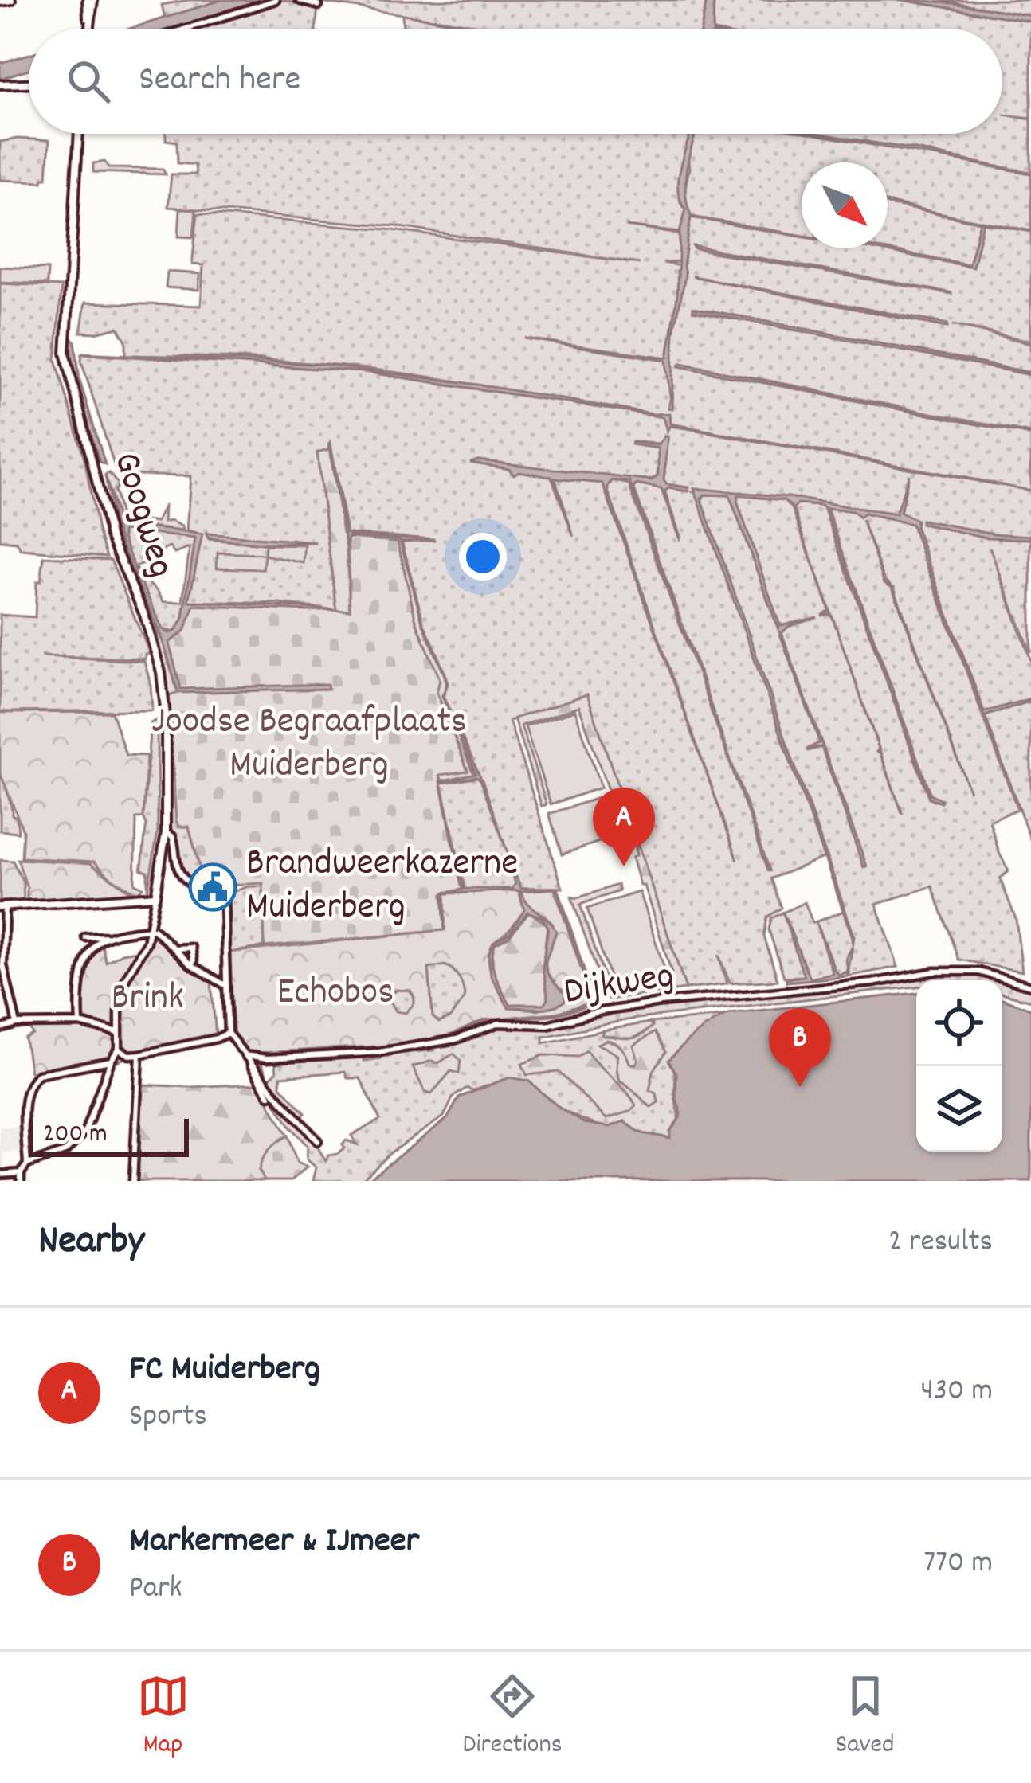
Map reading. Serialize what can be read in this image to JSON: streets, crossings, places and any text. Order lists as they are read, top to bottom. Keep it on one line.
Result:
{"streets":{"street":["Googweg","Dijkweg"]},"parks":["Joodse Begraafplaats Muiderberg","Echobos","Brink"],"places":{"public building":["Brandweerkazerne Muiderberg"]},"scale_bar":"200 m","north":"bottom right","page":{"search":"Search here","pins":["A","B"],"scale":"200 m","heading":["Nearby","2 results"],"list":[{"mark":"A","name":"FC Muiderberg","note":"Sports","value":"430 m"},{"mark":"B","name":"Markermeer & IJmeer","note":"Park","value":"770 m"}],"nav":["Map","Directions","Saved"]}}
